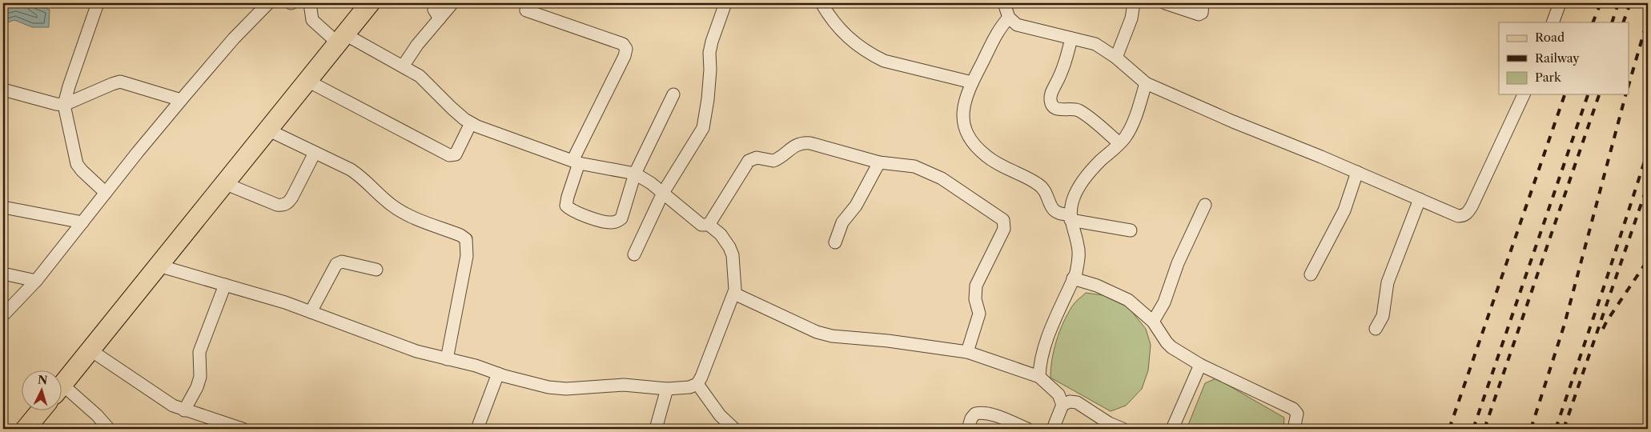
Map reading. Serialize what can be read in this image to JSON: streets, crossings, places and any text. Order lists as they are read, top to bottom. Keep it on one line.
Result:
{"legend":["Road","Railway","Park"],"north":"top"}
